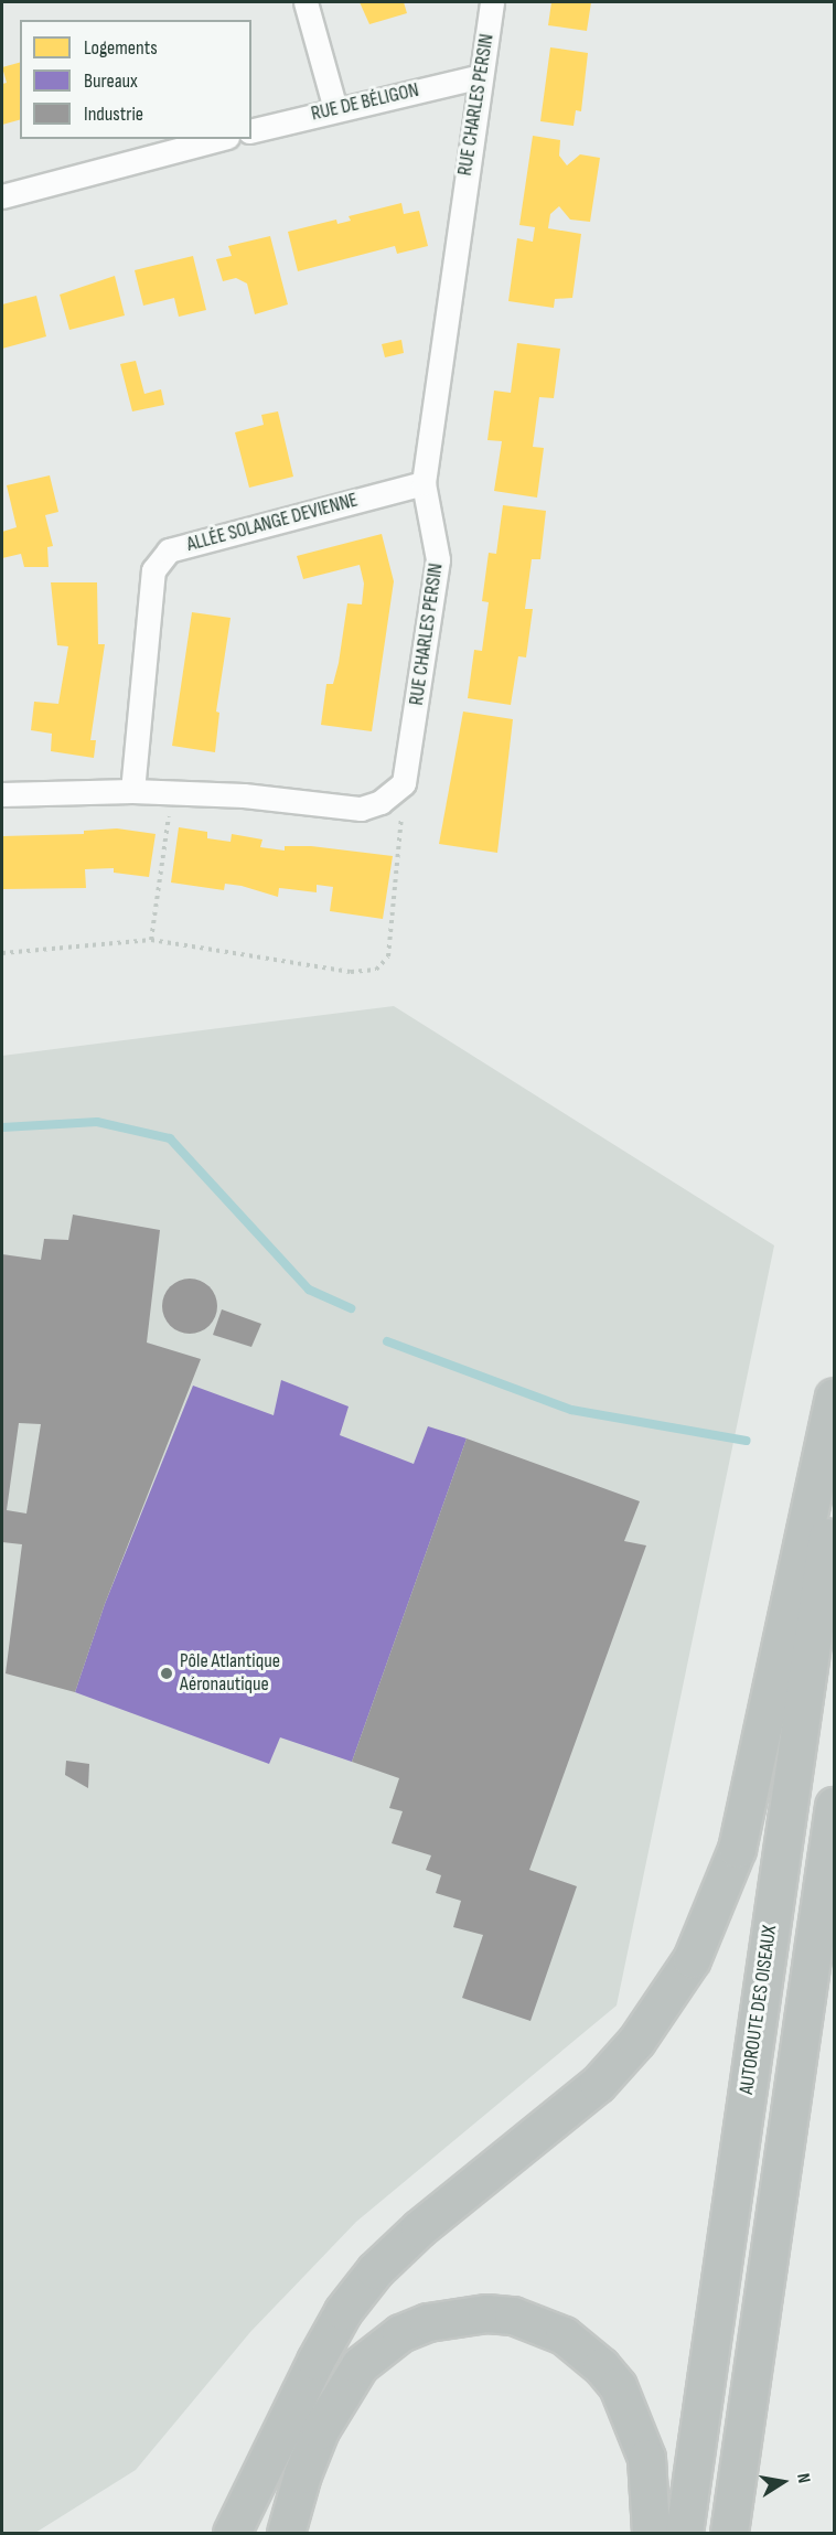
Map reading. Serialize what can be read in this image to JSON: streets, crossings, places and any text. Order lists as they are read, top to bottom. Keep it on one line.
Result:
{"streets":{"highway":["AUTOROUTE DES OISEAUX"],"street":["RUE DE BÉLIGON","RUE CHARLES PERSIN","ALLÉE SOLANGE DEVIENNE"]},"crossings":[["RUE DE BÉLIGON","RUE CHARLES PERSIN"],["RUE CHARLES PERSIN","ALLÉE SOLANGE DEVIENNE"]],"places":["Pôle Atlantique Aéronautique"],"legend":["Logements","Bureaux","Industrie"],"north":"right"}
